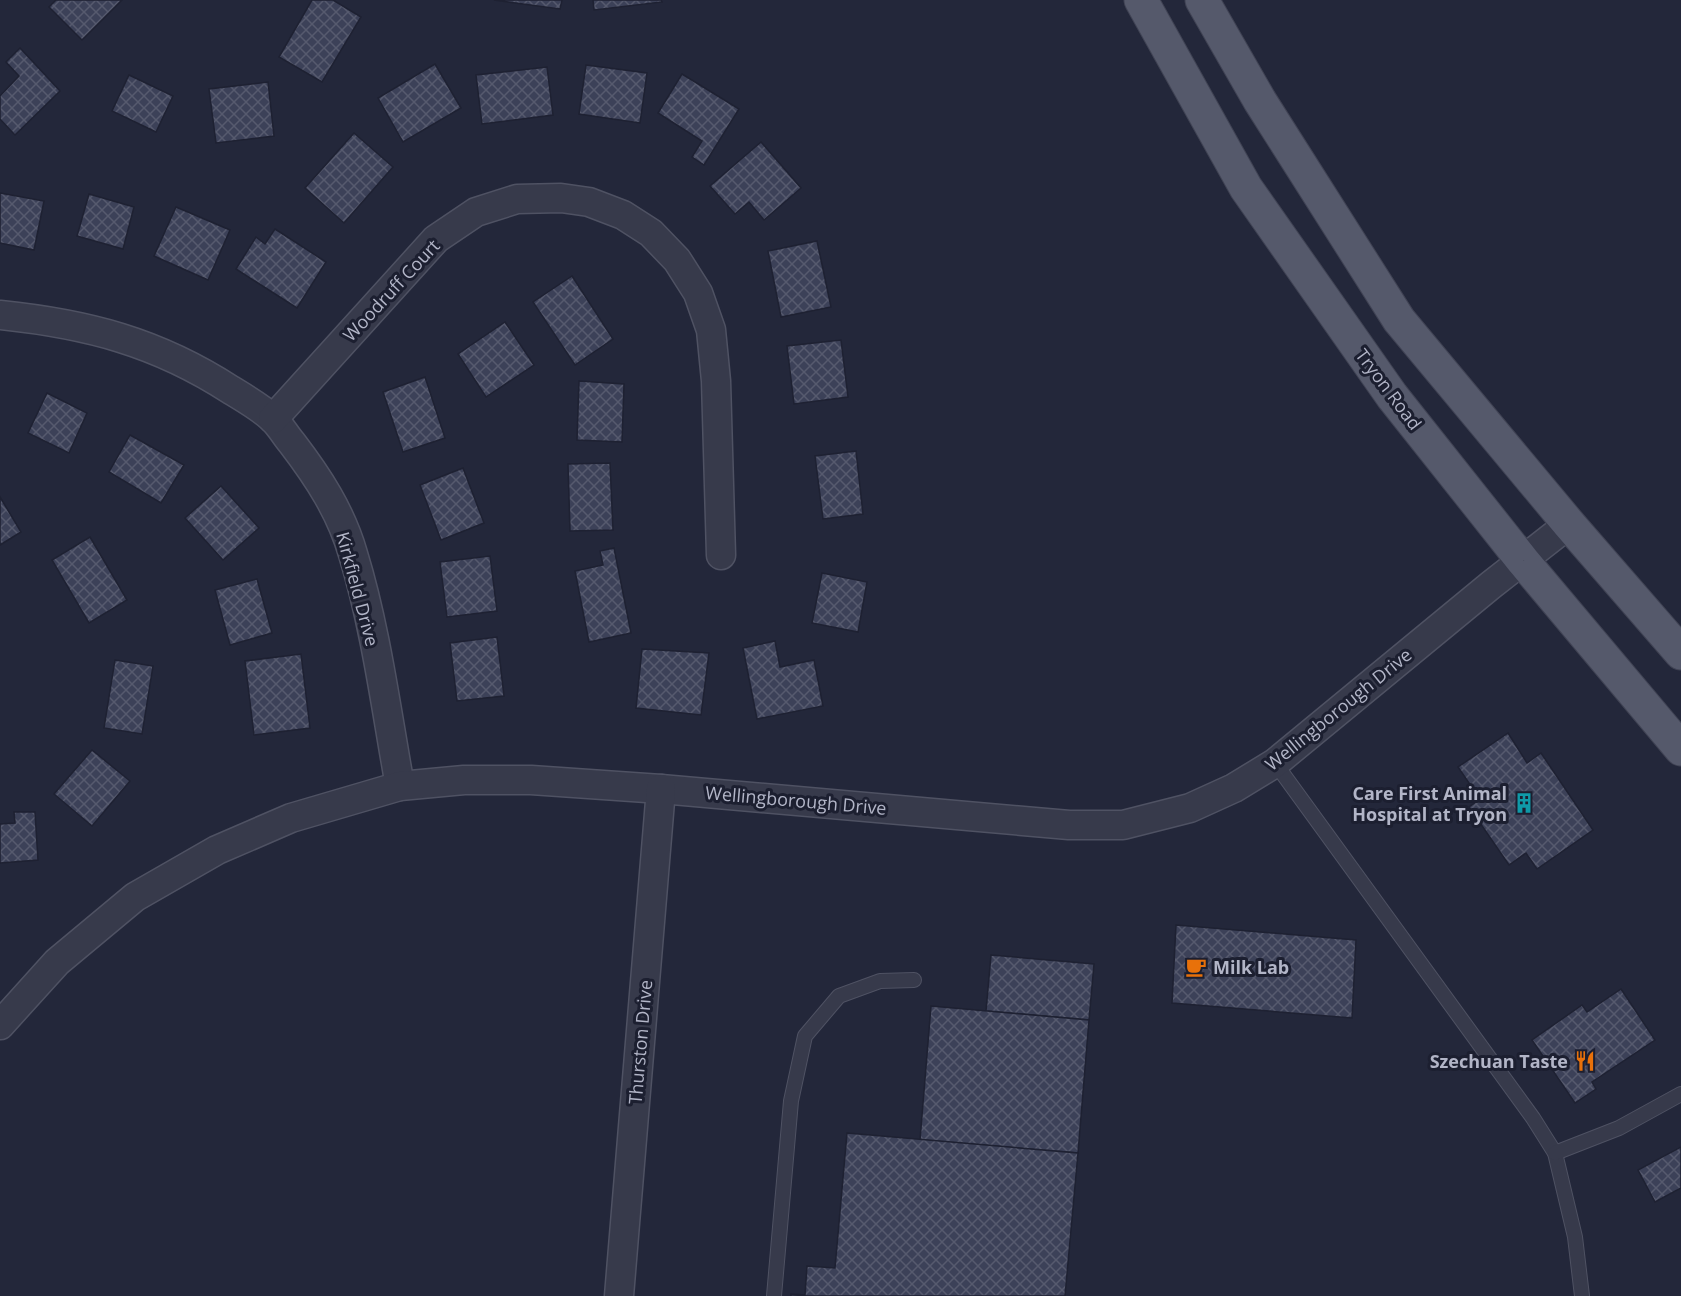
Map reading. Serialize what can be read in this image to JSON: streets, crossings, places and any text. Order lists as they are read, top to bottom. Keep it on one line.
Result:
{"streets":{"main road":["Tryon Road"],"street":["Woodruff Court","Kirkfield Drive","Wellingborough Drive","Thurston Drive"]},"crossings":[["Woodruff Court","Kirkfield Drive"],["Tryon Road","Wellingborough Drive"],["Kirkfield Drive","Wellingborough Drive"],["Wellingborough Drive","Thurston Drive"]],"places":{"building":["Care First Animal Hospital at Tryon"],"cafe":["Milk Lab"],"restaurant":["Szechuan Taste"]}}
